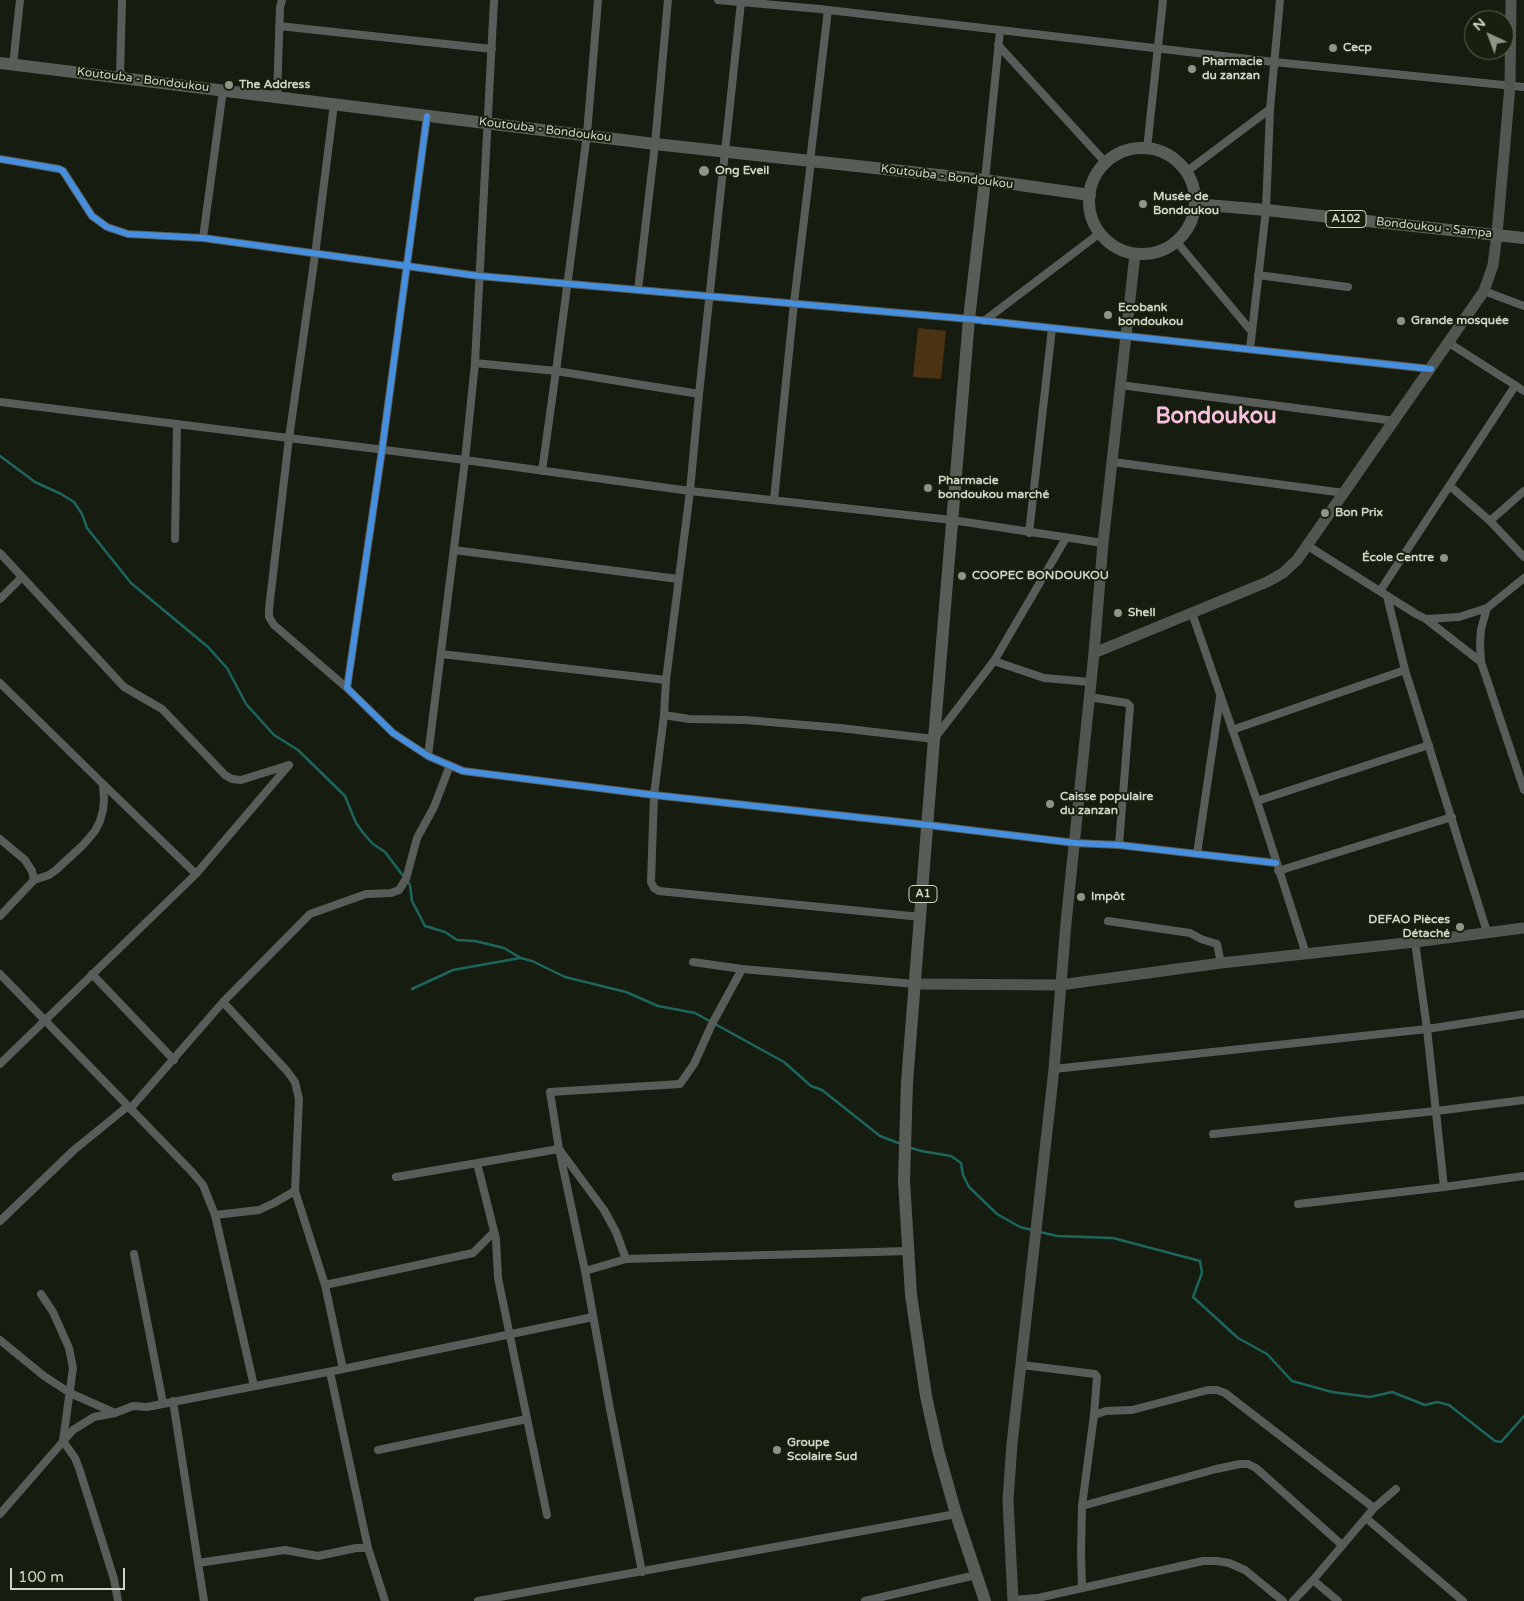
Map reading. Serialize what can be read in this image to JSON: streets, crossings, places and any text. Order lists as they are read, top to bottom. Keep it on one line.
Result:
{"streets":{"main road":["Koutouba - Bondoukou","A102","Bondoukou - Sampa","A1"]},"crossings":[["Koutouba - Bondoukou","Bondoukou - Sampa"],["Koutouba - Bondoukou","A1"]],"districts":["Bondoukou"],"places":["Cecp","Pharmacie du zanzan","The Address","Ong Eveil","Musée de Bondoukou","Ecobank bondoukou","Grande mosquée","Pharmacie bondoukou marché","Bon Prix","École Centre","COOPEC BONDOUKOU","Shell","Caisse populaire du zanzan","Impôt","DEFAO Pièces Détaché","Groupe Scolaire Sud"],"scale_bar":"100 m","north":"top left"}
